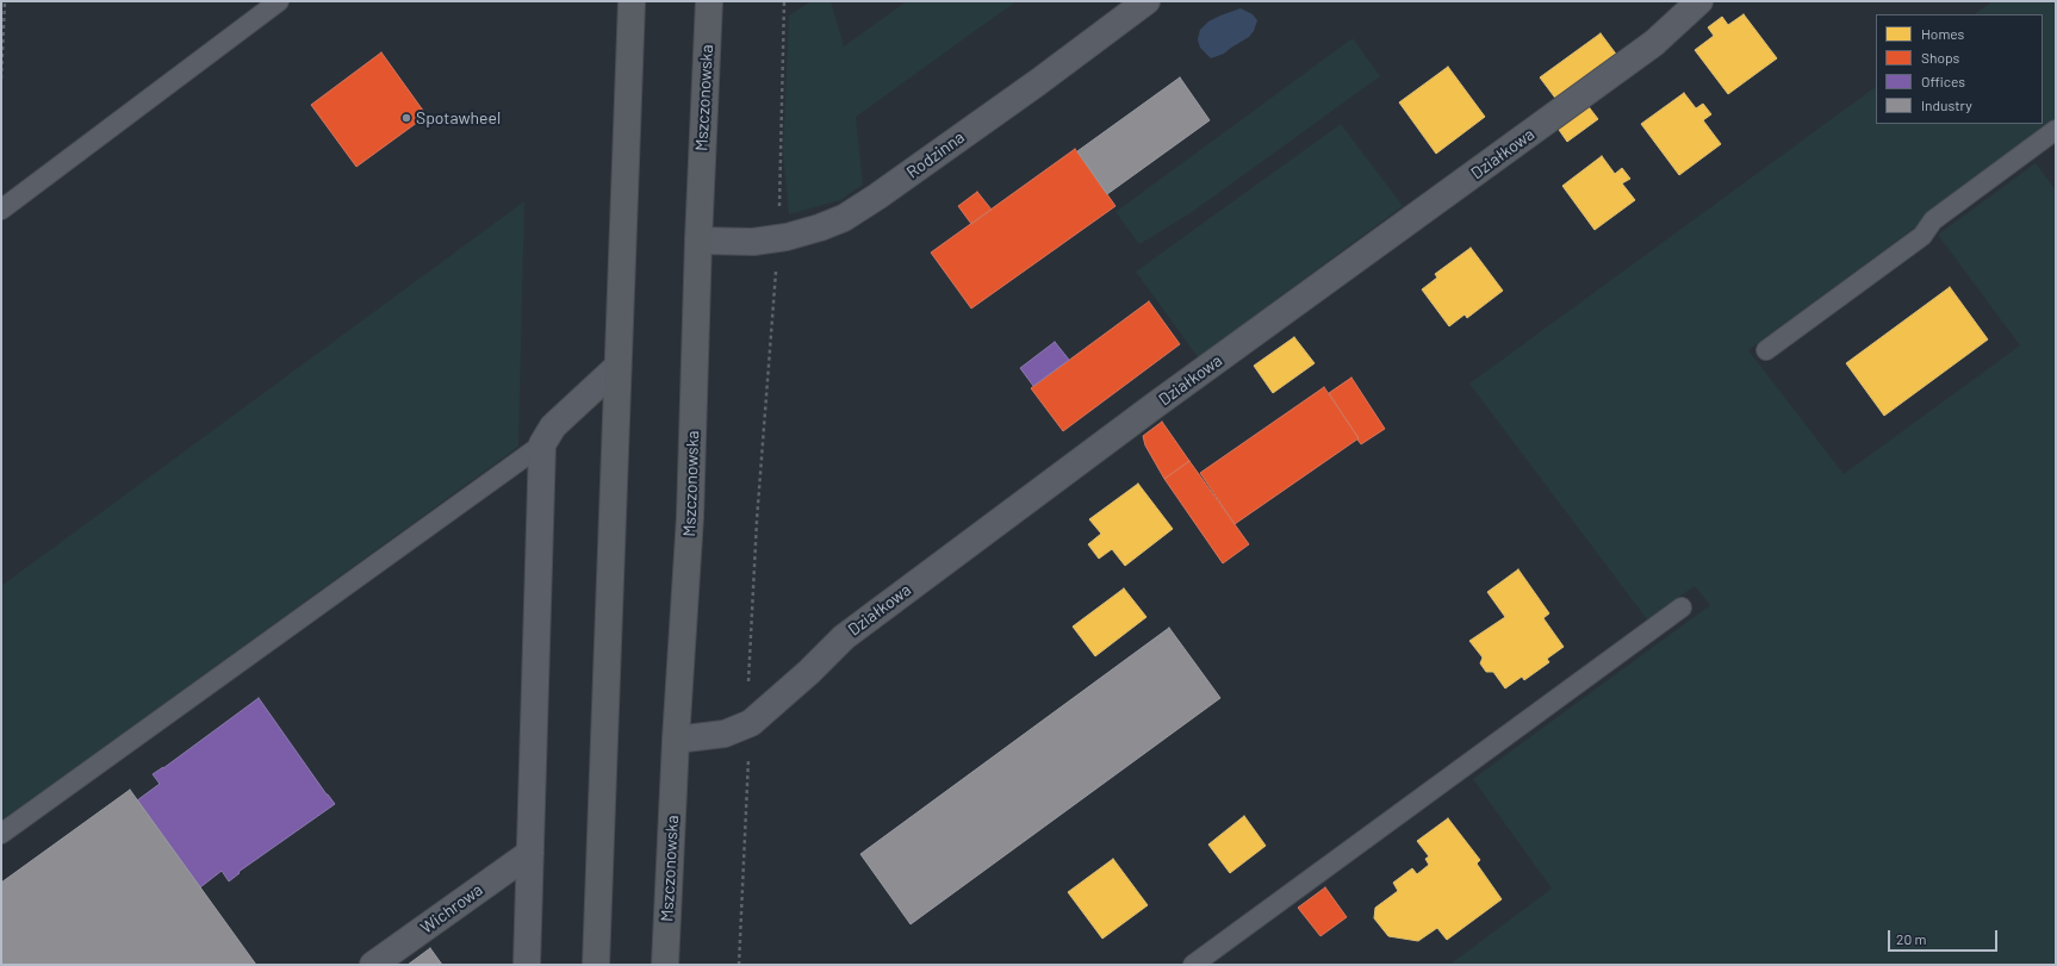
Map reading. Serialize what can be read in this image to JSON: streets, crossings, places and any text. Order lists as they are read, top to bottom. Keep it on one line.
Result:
{"streets":{"main road":["Mszczonowska"],"street":["Działkowa","Rodzinna","Wichrowa"]},"crossings":[["Mszczonowska","Działkowa"],["Mszczonowska","Rodzinna"]],"places":["Spotawheel"],"legend":["Homes","Shops","Offices","Industry"],"scale_bar":"20 m"}
